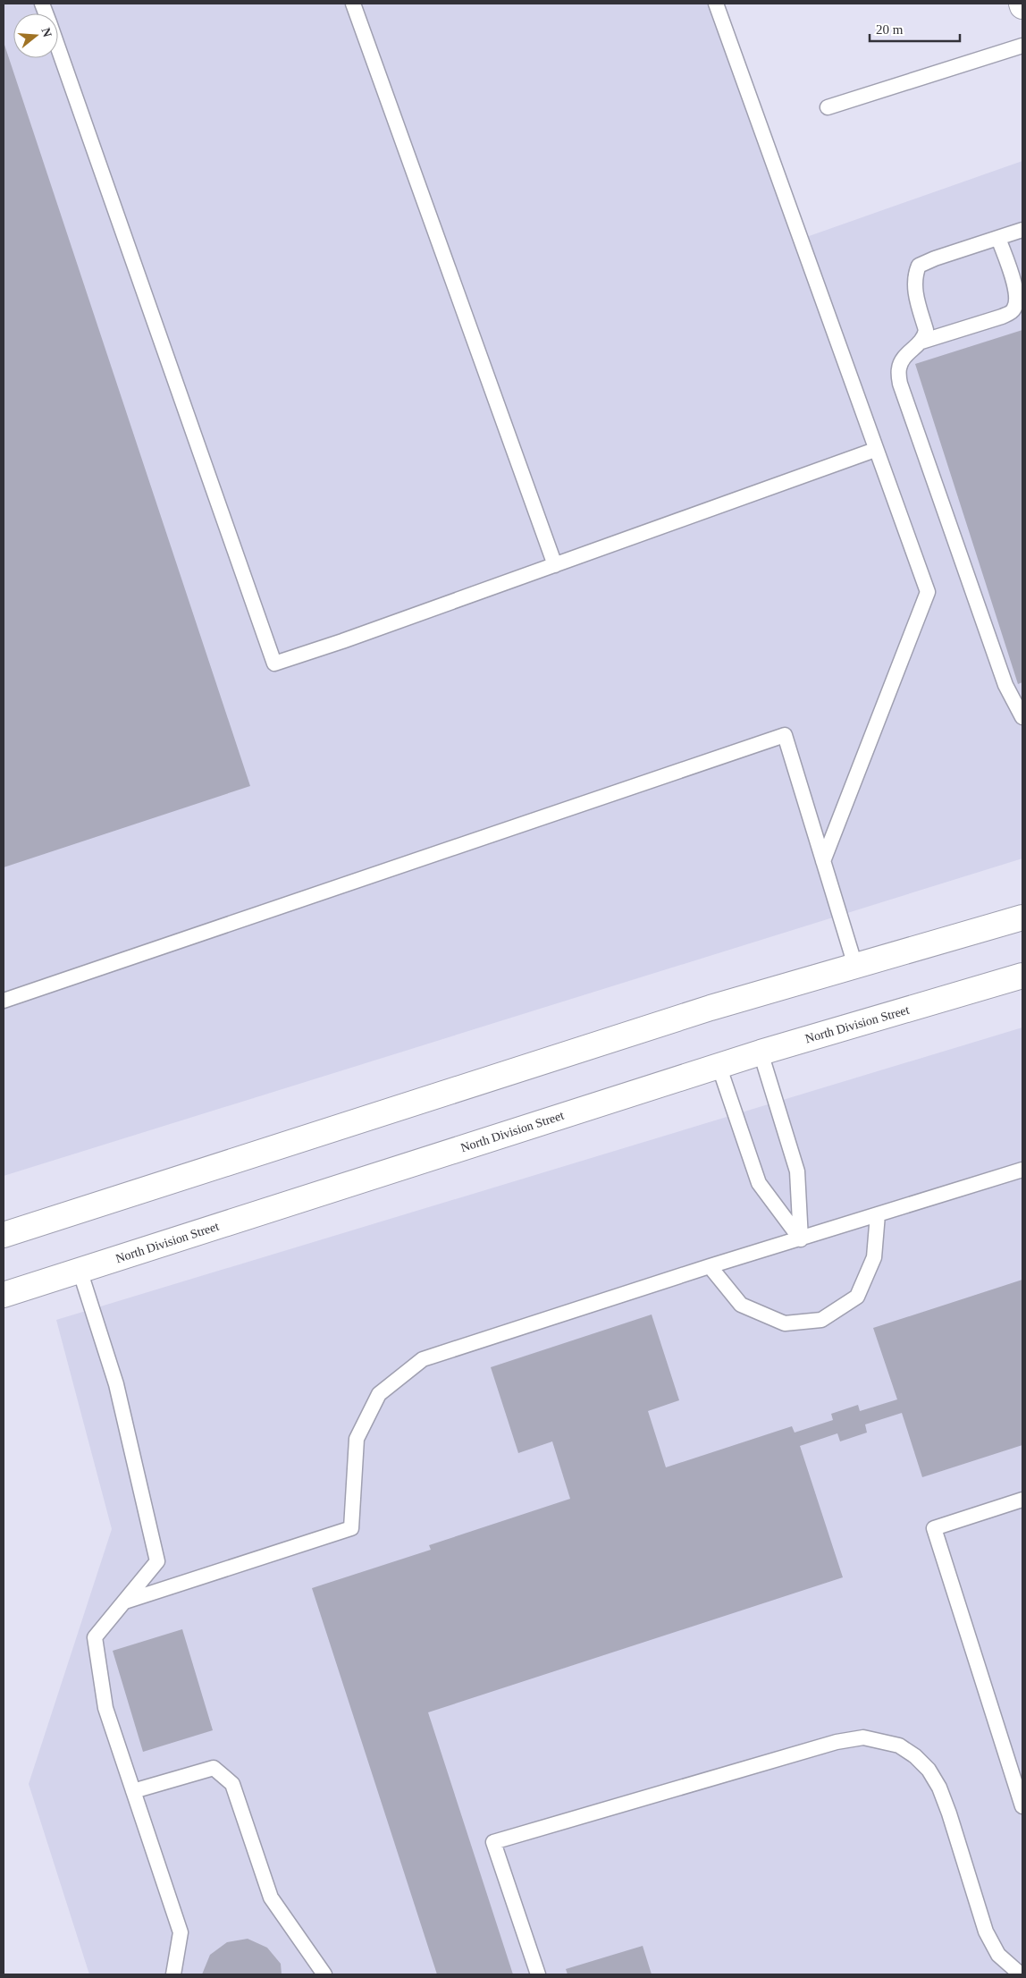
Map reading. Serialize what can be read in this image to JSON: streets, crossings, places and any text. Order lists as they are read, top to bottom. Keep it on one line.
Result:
{"streets":{"main road":["North Division Street"]},"scale_bar":"20 m","north":"right"}
